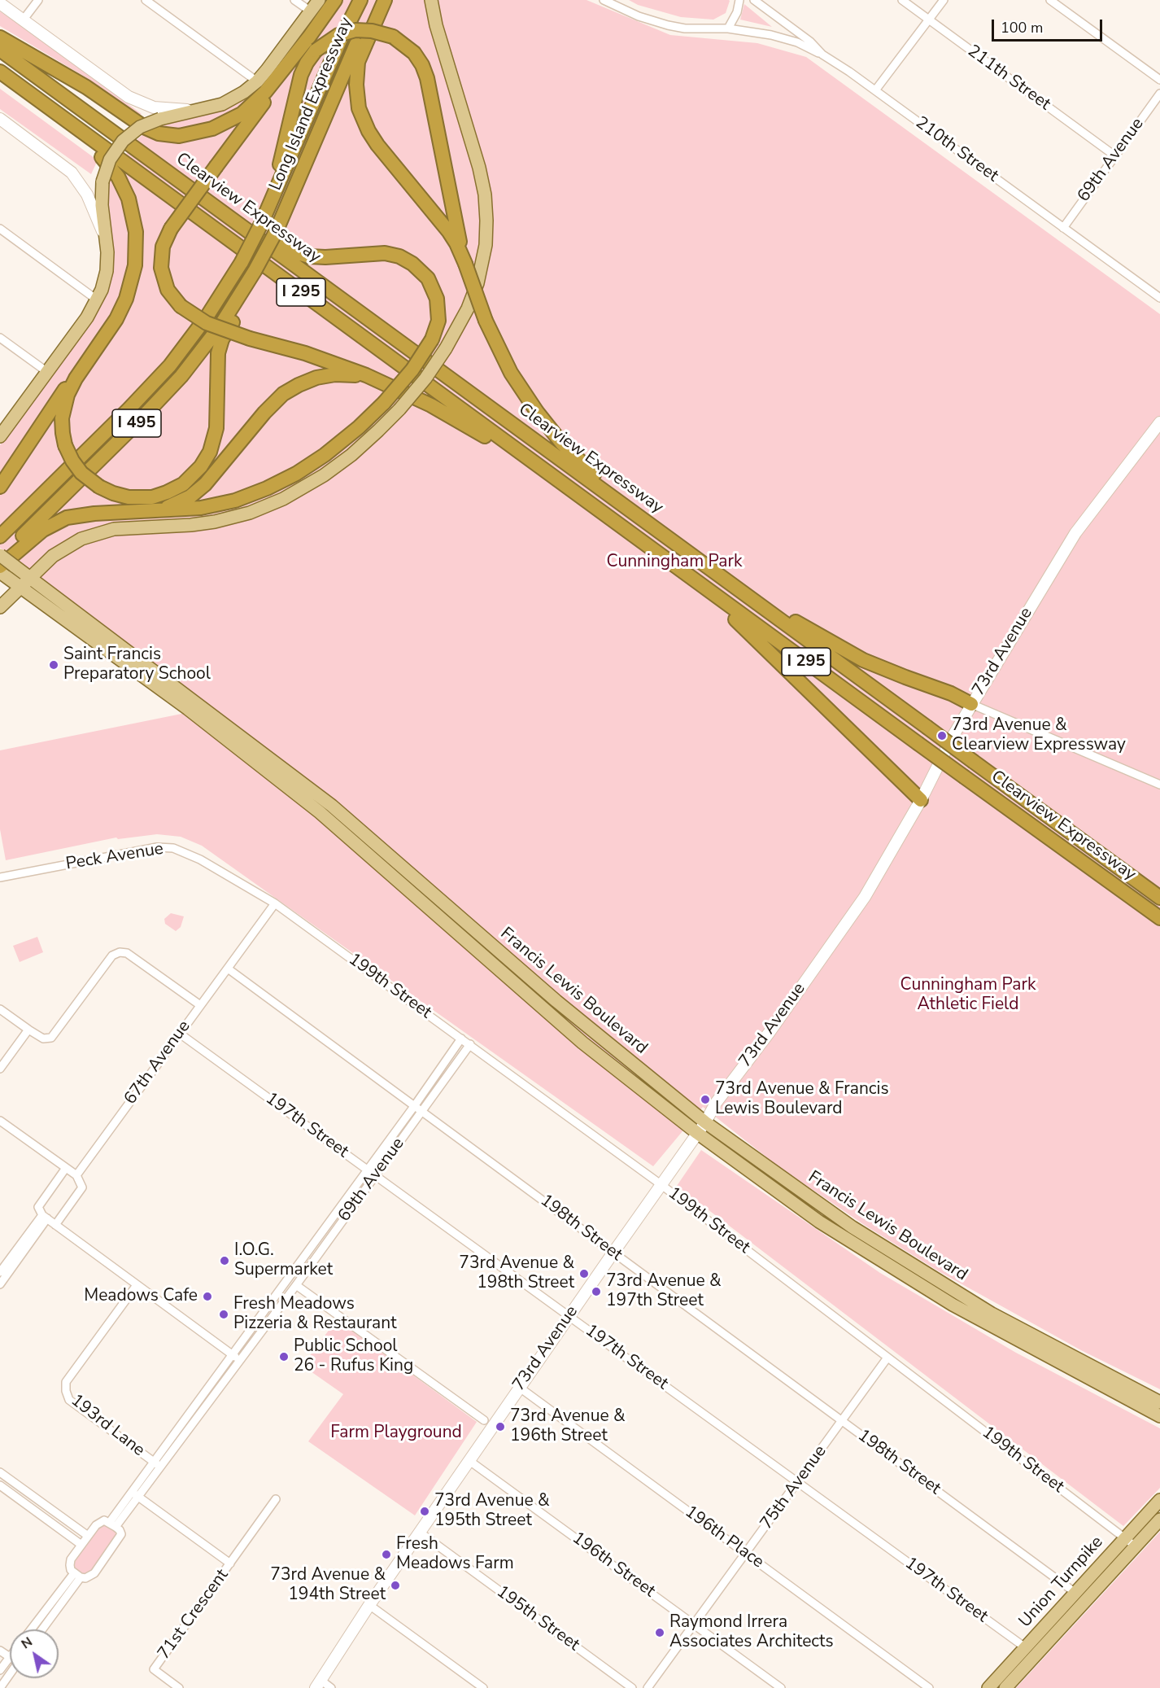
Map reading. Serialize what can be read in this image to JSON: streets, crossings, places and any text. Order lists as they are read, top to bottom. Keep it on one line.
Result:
{"streets":{"highway":["Long Island Expressway","Clearview Expressway","I 295","I 495"],"main road":["Francis Lewis Boulevard","Union Turnpike"],"street":["211th Street","210th Street","69th Avenue","73rd Avenue","Peck Avenue","199th Street","67th Avenue","197th Street","198th Street","193rd Lane","75th Avenue","196th Place","196th Street","71st Crescent","195th Street"]},"crossings":[["211th Street","69th Avenue"],["Long Island Expressway","Francis Lewis Boulevard"],["210th Street","69th Avenue"],["69th Avenue","199th Street"],["69th Avenue","197th Street"],["69th Avenue","198th Street"],["69th Avenue","193rd Lane"],["69th Avenue","71st Crescent"],["73rd Avenue","199th Street"],["73rd Avenue","Francis Lewis Boulevard"],["73rd Avenue","197th Street"],["73rd Avenue","198th Street"],["73rd Avenue","196th Place"],["73rd Avenue","196th Street"],["73rd Avenue","195th Street"],["Peck Avenue","199th Street"],["Peck Avenue","67th Avenue"],["199th Street","67th Avenue"],["199th Street","75th Avenue"],["199th Street","Union Turnpike"],["67th Avenue","197th Street"],["67th Avenue","198th Street"],["197th Street","75th Avenue"],["197th Street","Union Turnpike"],["198th Street","75th Avenue"],["198th Street","Union Turnpike"],["75th Avenue","196th Place"],["75th Avenue","196th Street"]],"parks":["Cunningham Park","Cunningham Park Athletic Field","Farm Playground"],"places":["Saint Francis Preparatory School","73rd Avenue & Clearview Expressway","73rd Avenue & Francis Lewis Boulevard","I.O.G. Supermarket","73rd Avenue & 198th Street","73rd Avenue & 197th Street","Meadows Cafe","Fresh Meadows Pizzeria & Restaurant","Public School 26 - Rufus King","73rd Avenue & 196th Street","73rd Avenue & 195th Street","Fresh Meadows Farm","73rd Avenue & 194th Street","Raymond Irrera Associates Architects"],"scale_bar":"100 m","north":"top left"}
